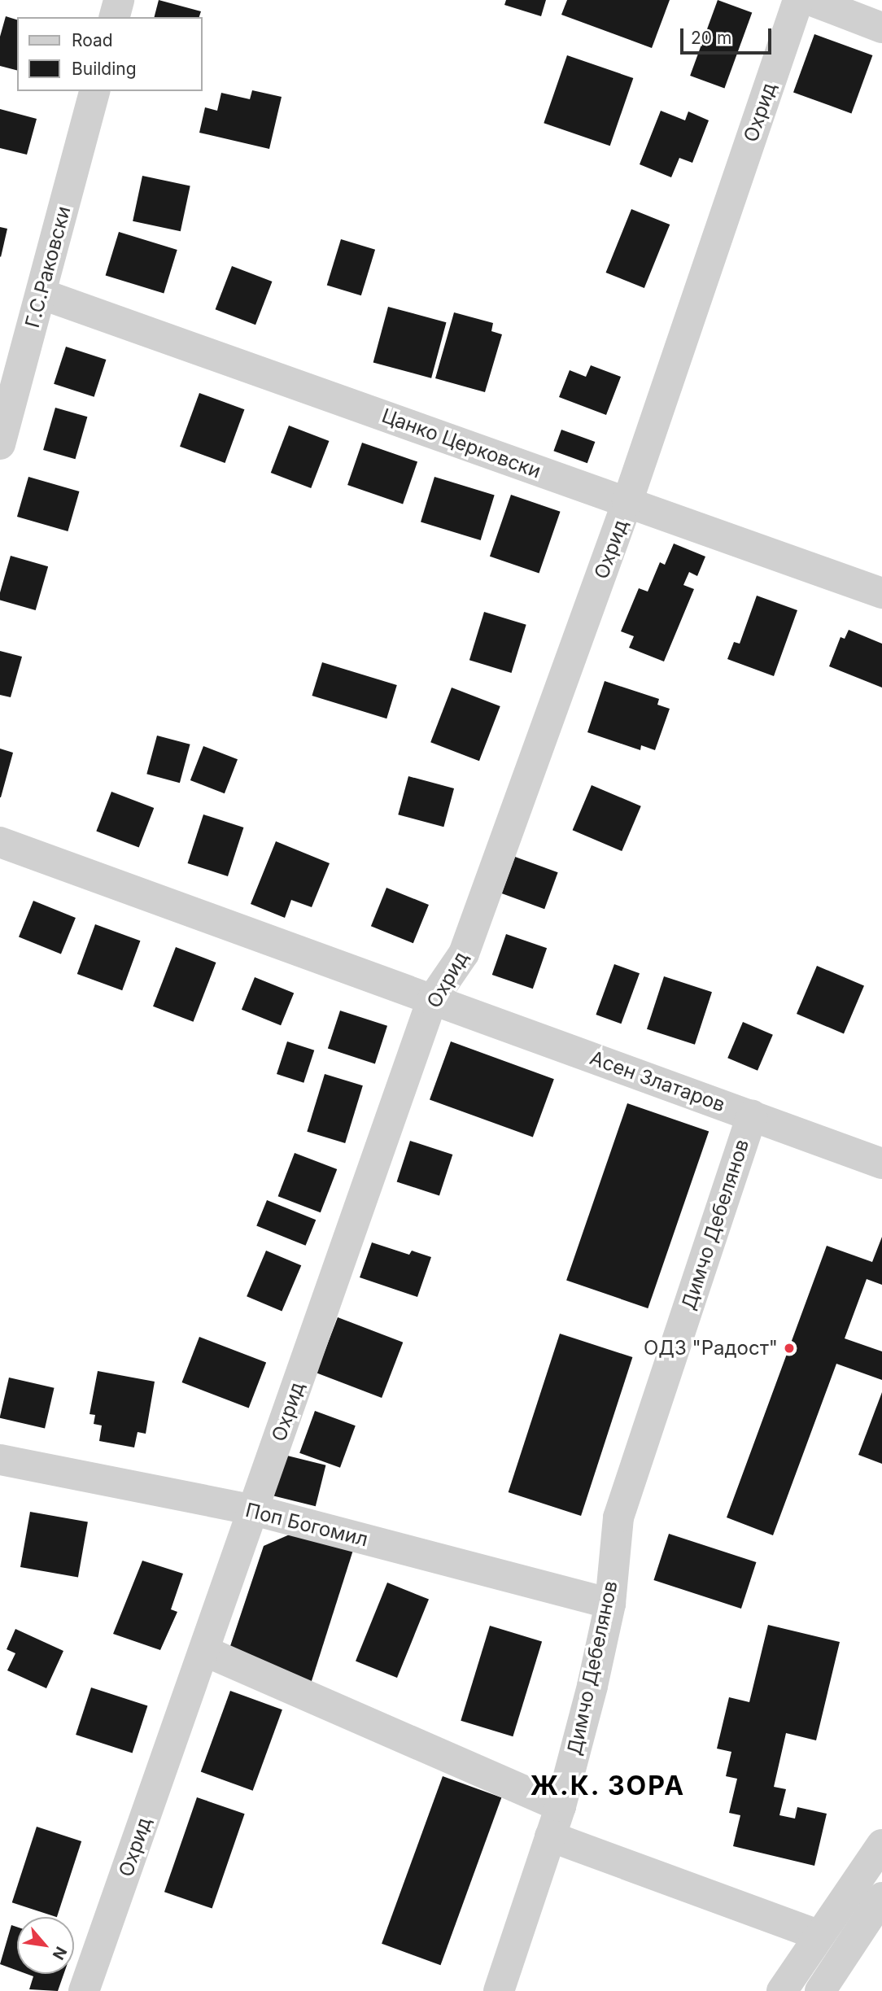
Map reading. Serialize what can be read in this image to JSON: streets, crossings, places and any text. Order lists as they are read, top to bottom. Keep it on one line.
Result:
{"streets":{"street":["Охрид","Г.С.Раковски","Цанко Церковски","Асен Златаров","Димчо Дебелянов","Поп Богомил"]},"crossings":[["Охрид","Цанко Церковски"],["Охрид","Асен Златаров"],["Охрид","Поп Богомил"],["Г.С.Раковски","Цанко Церковски"],["Асен Златаров","Димчо Дебелянов"],["Димчо Дебелянов","Поп Богомил"]],"districts":["Ж.К. ЗОРА"],"places":["ОДЗ \"Радост\""],"legend":["Road","Building"],"scale_bar":"20 m","north":"bottom right"}
